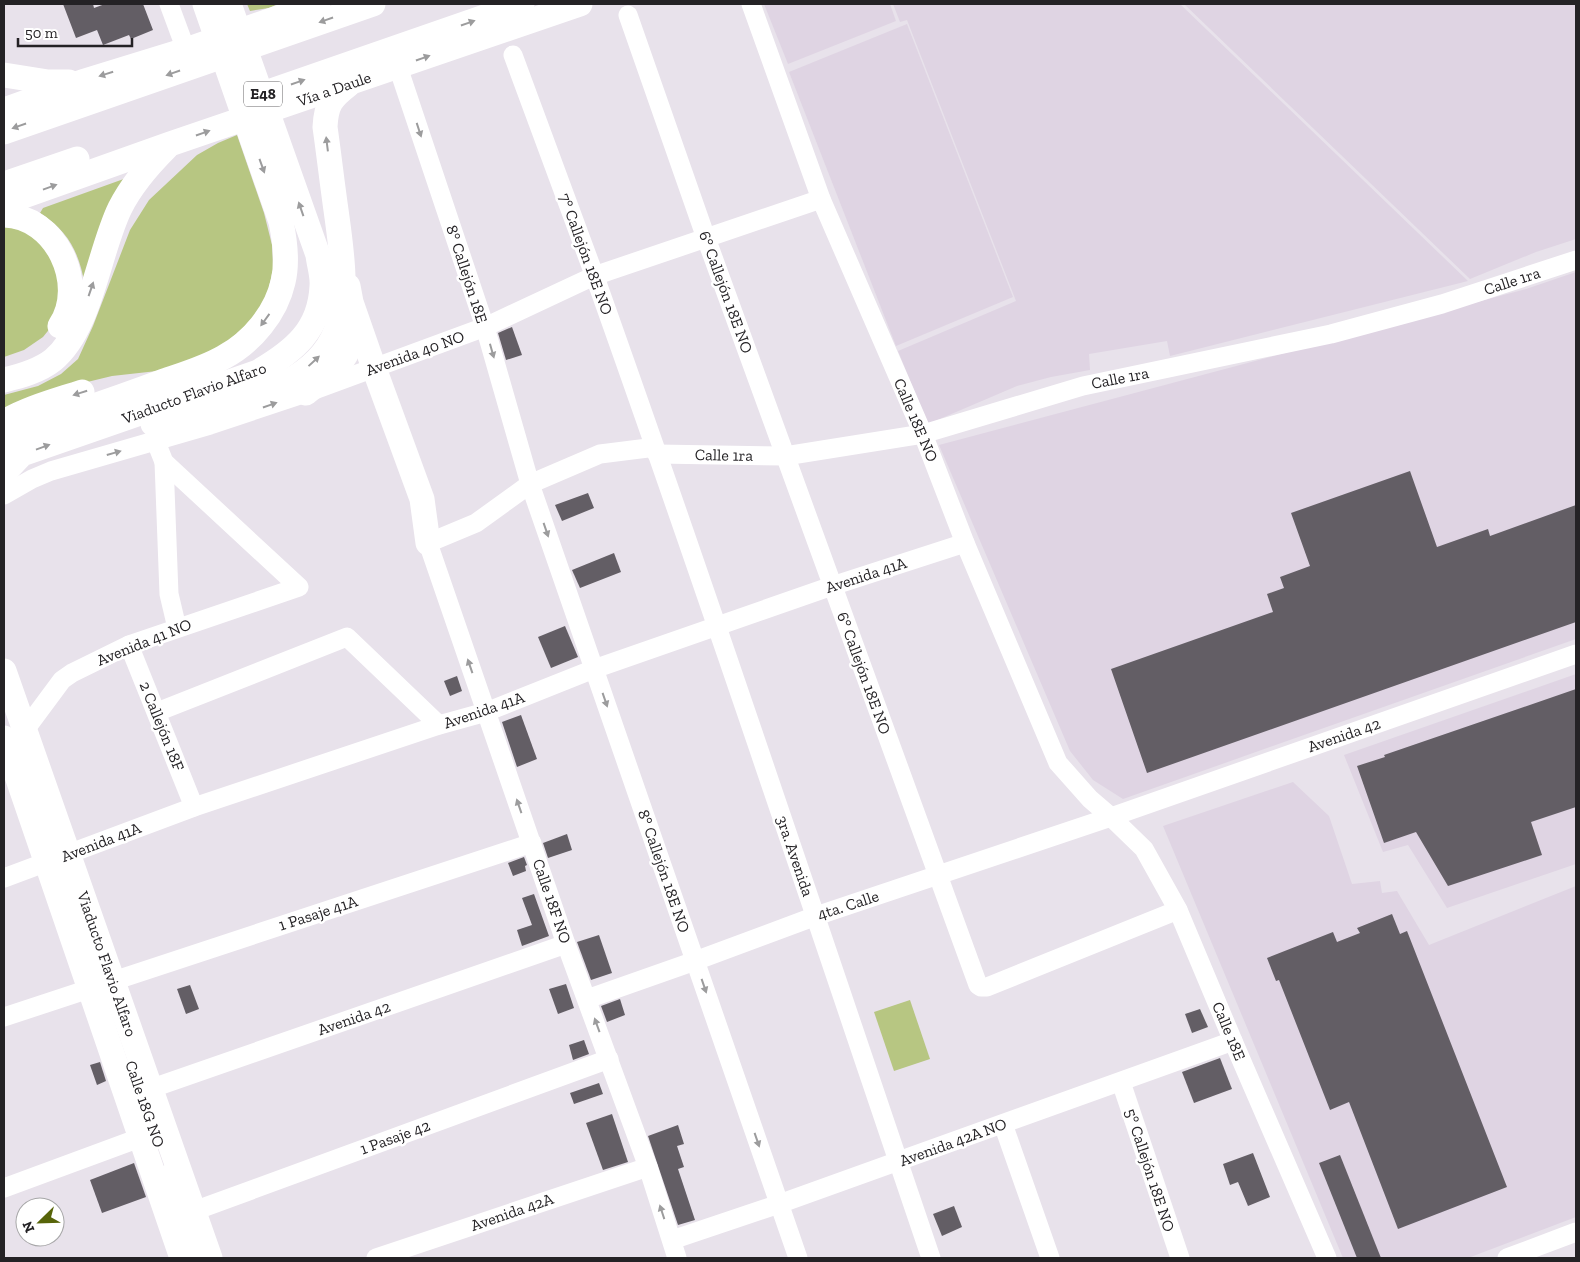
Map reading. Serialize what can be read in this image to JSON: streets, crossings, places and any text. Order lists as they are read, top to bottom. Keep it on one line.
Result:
{"streets":{"main road":["Vía a Daule","E48","Viaducto Flavio Alfaro"],"street":["7° Callejón 18E NO","8° Callejón 18E","Calle 1ra","6° Callejón 18E NO","Avenida 40 NO","Calle 18E NO","Avenida 41A","Avenida 41 NO","2 Callejón 18F","Avenida 42","3ra. Avenida","8° Callejón 18E NO","Calle 18F NO","4ta. Calle","1 Pasaje 41A","Calle 18E","Calle 18G NO","1 Pasaje 42","Avenida 42A NO","5° Callejón 18E NO","Avenida 42A"]},"crossings":[["Vía a Daule","8° Callejón 18E"],["7° Callejón 18E NO","Calle 1ra"],["7° Callejón 18E NO","Avenida 40 NO"],["7° Callejón 18E NO","3ra. Avenida"],["8° Callejón 18E","Avenida 40 NO"],["8° Callejón 18E","8° Callejón 18E NO"],["Calle 1ra","6° Callejón 18E NO"],["Calle 1ra","Calle 18E NO"],["Calle 1ra","3ra. Avenida"],["6° Callejón 18E NO","Avenida 40 NO"],["6° Callejón 18E NO","Avenida 41A"],["6° Callejón 18E NO","4ta. Calle"],["6° Callejón 18E NO","Calle 18E"],["Avenida 40 NO","Calle 18E NO"],["Viaducto Flavio Alfaro","Avenida 41 NO"],["Viaducto Flavio Alfaro","Calle 18G NO"],["Calle 18E NO","Avenida 41A"],["Calle 18E NO","Avenida 42"],["Calle 18E NO","4ta. Calle"],["Calle 18E NO","Calle 18E"],["Avenida 41A","2 Callejón 18F"],["Avenida 41A","3ra. Avenida"],["Avenida 41A","8° Callejón 18E NO"],["Avenida 41A","Calle 18F NO"],["Avenida 41A","Calle 18G NO"],["Avenida 41 NO","2 Callejón 18F"],["Avenida 41 NO","Calle 18G NO"],["Avenida 42","Calle 18F NO"],["Avenida 42","4ta. Calle"],["Avenida 42","Calle 18E"],["Avenida 42","Calle 18G NO"],["3ra. Avenida","4ta. Calle"],["3ra. Avenida","Avenida 42A NO"],["8° Callejón 18E NO","4ta. Calle"],["8° Callejón 18E NO","Avenida 42A NO"],["Calle 18F NO","4ta. Calle"],["Calle 18F NO","1 Pasaje 41A"],["Calle 18F NO","1 Pasaje 42"],["Calle 18F NO","Avenida 42A NO"],["Calle 18F NO","Avenida 42A"],["4ta. Calle","Calle 18E"],["1 Pasaje 41A","Calle 18G NO"],["Calle 18E","Avenida 42A NO"],["Calle 18G NO","1 Pasaje 42"],["Avenida 42A NO","5° Callejón 18E NO"]],"one_way":["8° Callejón 18E","Avenida 40 NO","8° Callejón 18E NO","Calle 18F NO"],"scale_bar":"50 m","north":"bottom left"}
